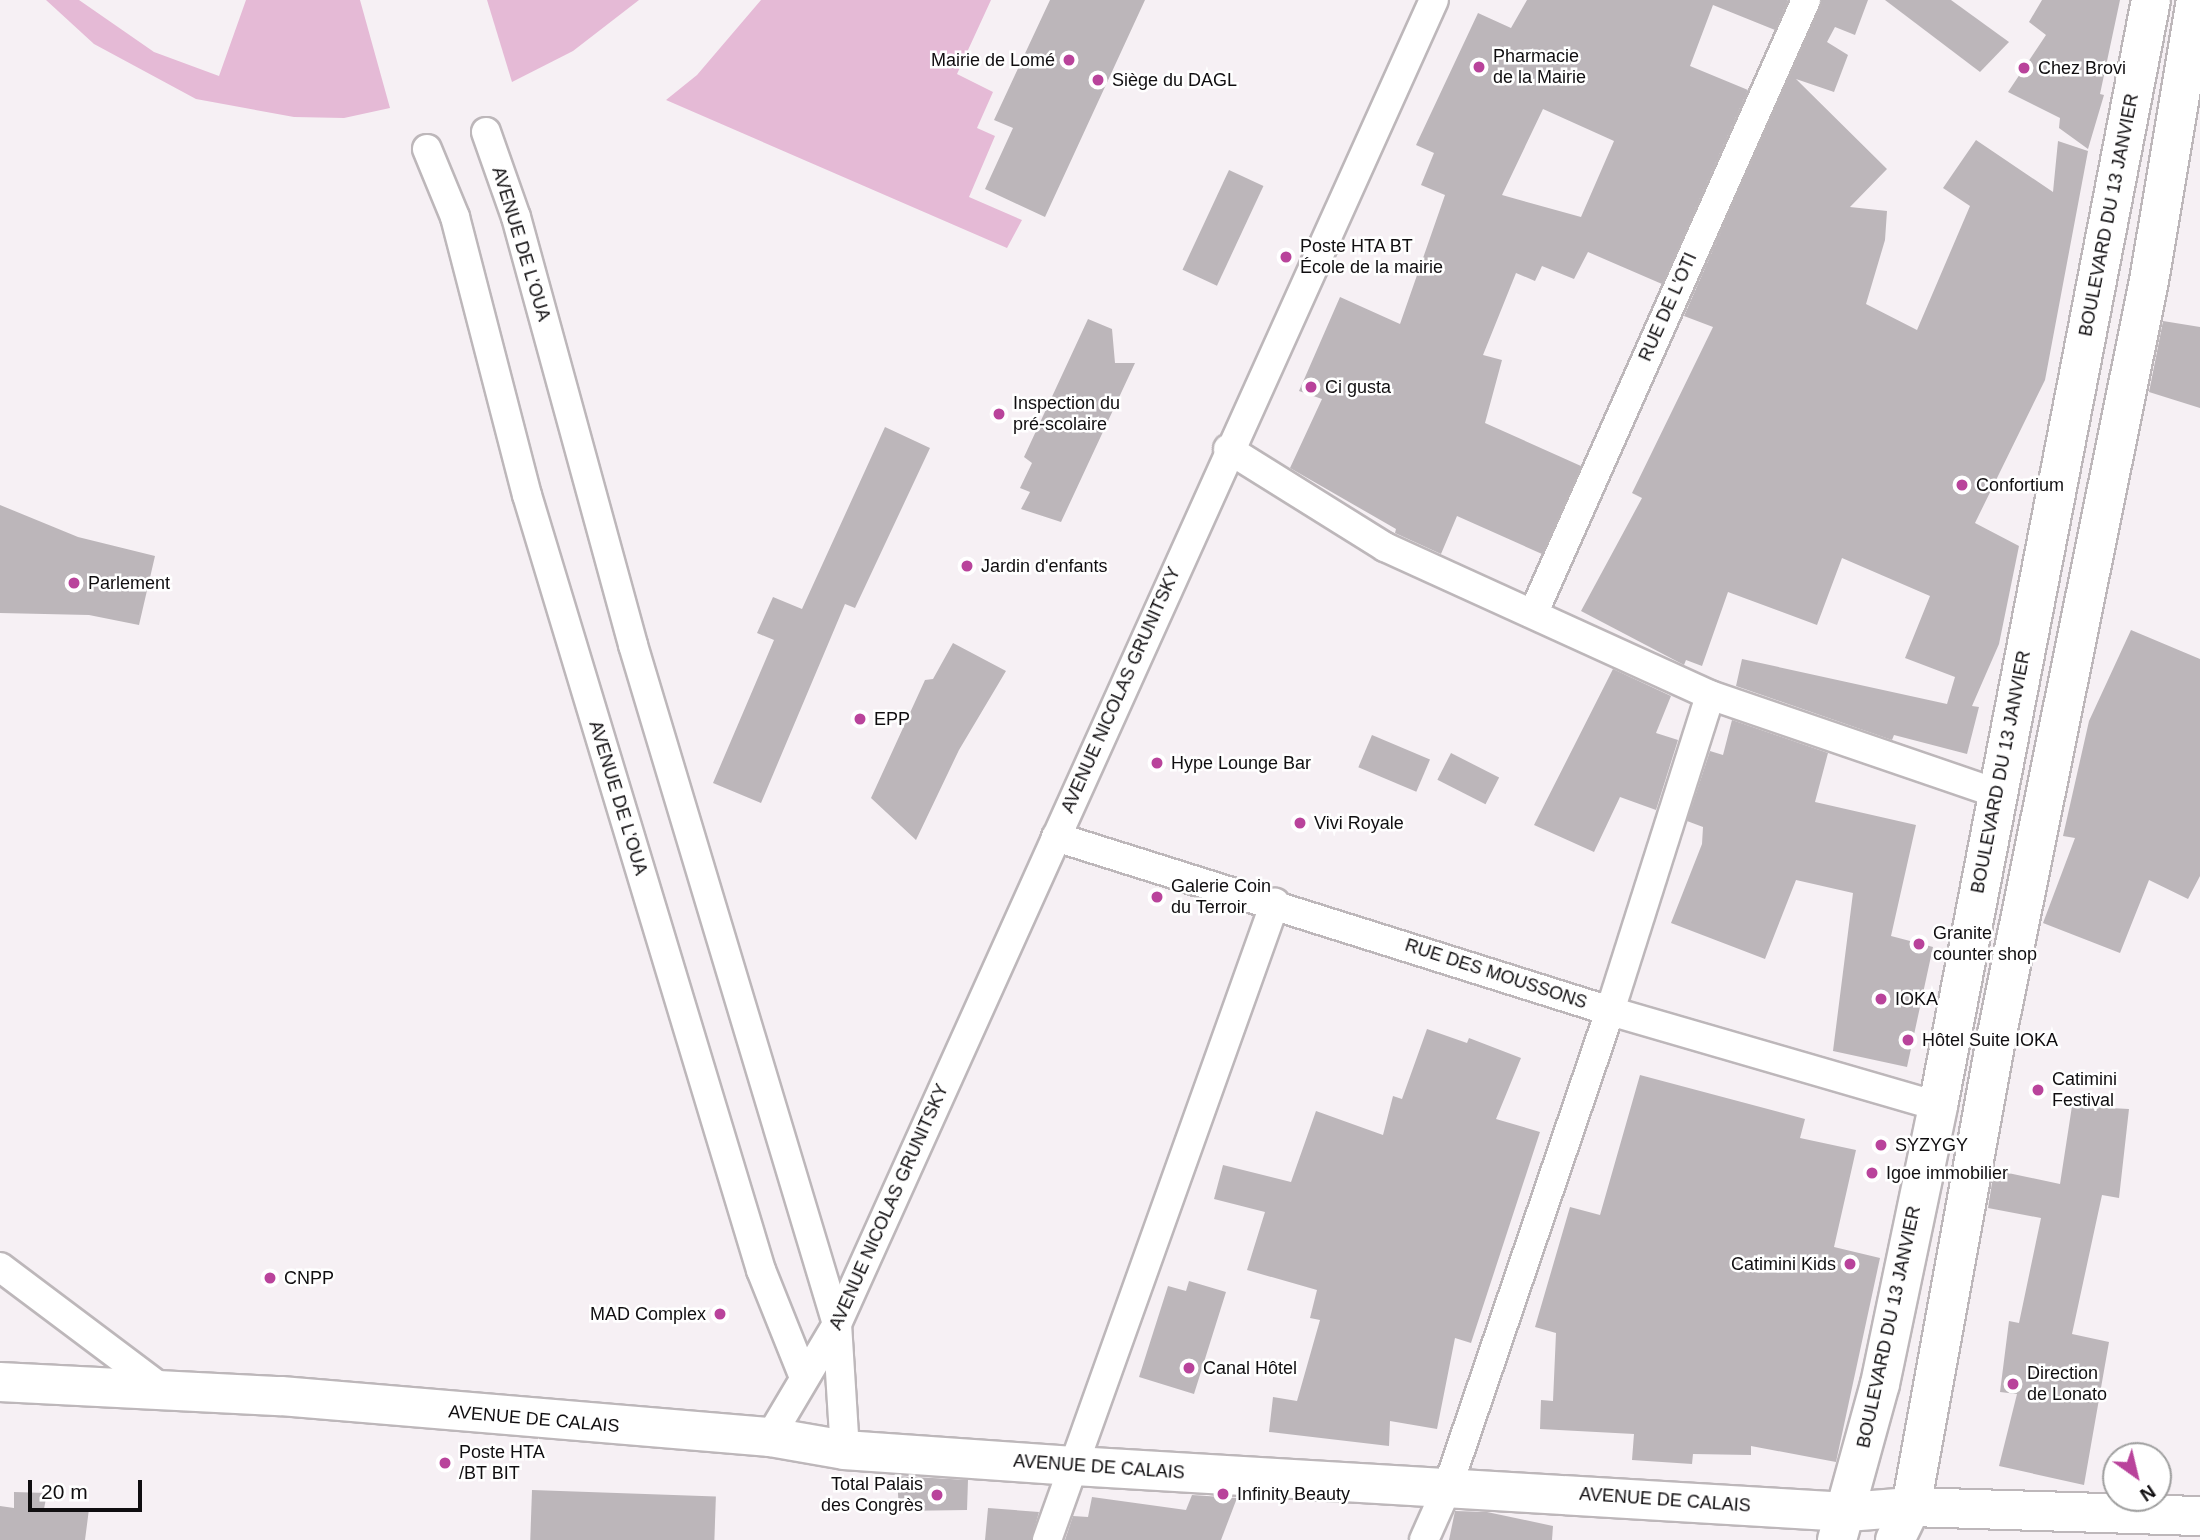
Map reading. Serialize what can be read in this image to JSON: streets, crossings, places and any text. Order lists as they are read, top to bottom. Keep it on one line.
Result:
{"streets":{"main road":["BOULEVARD DU 13 JANVIER","AVENUE DE CALAIS"],"street":["AVENUE DE L'OUA","RUE DE L'OTI","AVENUE NICOLAS GRUNITSKY","RUE DES MOUSSONS"]},"crossings":[["BOULEVARD DU 13 JANVIER","RUE DES MOUSSONS"],["BOULEVARD DU 13 JANVIER","AVENUE DE CALAIS"],["AVENUE DE L'OUA","AVENUE NICOLAS GRUNITSKY"],["AVENUE NICOLAS GRUNITSKY","RUE DES MOUSSONS"]],"places":["Mairie de Lomé","Pharmacie de la Mairie","Chez Brovi","Siège du DAGL","Poste HTA BT École de la mairie","Ci gusta","Inspection du pré-scolaire","Confortium","Jardin d'enfants","Parlement","EPP","Hype Lounge Bar","Vivi Royale","Galerie Coin du Terroir","Granite counter shop","IOKA","Hôtel Suite IOKA","Catimini Festival","SYZYGY","Igoe immobilier","Catimini Kids","CNPP","MAD Complex","Canal Hôtel","Direction de Lonato","Poste HTA /BT BIT","Infinity Beauty","Total Palais des Congrès"],"scale_bar":"20 m","north":"bottom right"}
